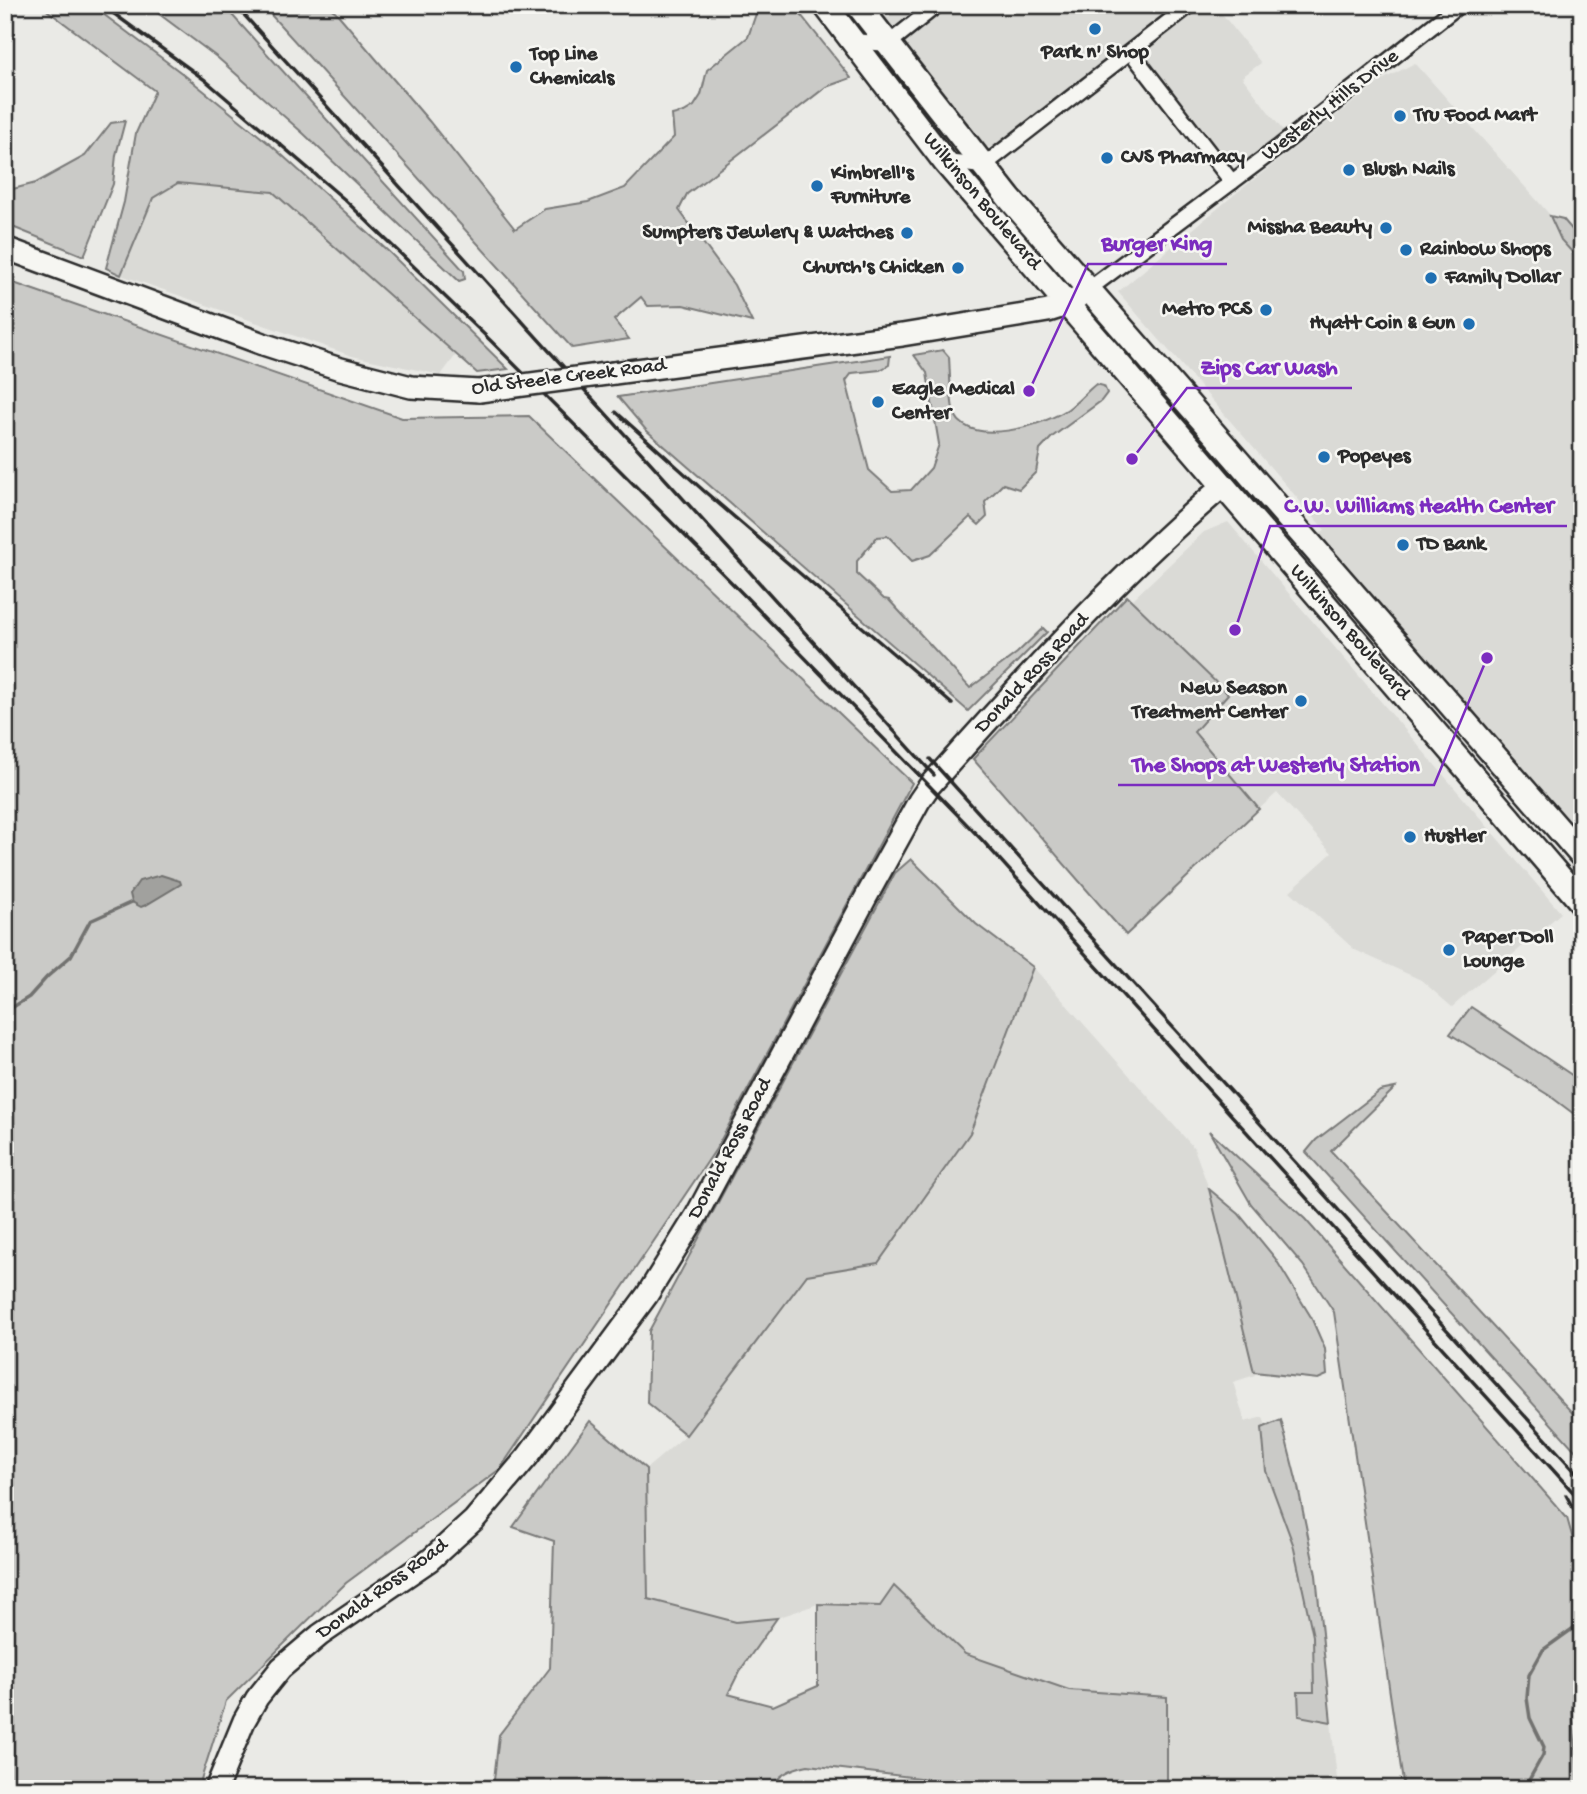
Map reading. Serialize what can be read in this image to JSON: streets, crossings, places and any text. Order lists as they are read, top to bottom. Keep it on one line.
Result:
{"streets":{"main road":["Wilkinson Boulevard"],"street":["Westerly Hills Drive","Old Steele Creek Road","Donald Ross Road"]},"crossings":[["Westerly Hills Drive","Wilkinson Boulevard"],["Westerly Hills Drive","Old Steele Creek Road"],["Wilkinson Boulevard","Old Steele Creek Road"],["Wilkinson Boulevard","Donald Ross Road"]],"places":["Park n' Shop","Top Line Chemicals","Tru Food Mart","CVS Pharmacy","Blush Nails","Kimbrell's Furniture","Missha Beauty","Sumpters Jewlery & Watches","Rainbow Shops","Church's Chicken","Family Dollar","Metro PCS","Hyatt Coin & Gun","Burger King","Eagle Medical Center","Popeyes","Zips Car Wash","TD Bank","C.W. Williams Health Center","The Shops at Westerly Station","New Season Treatment Center","Hustler","Paper Doll Lounge"]}
